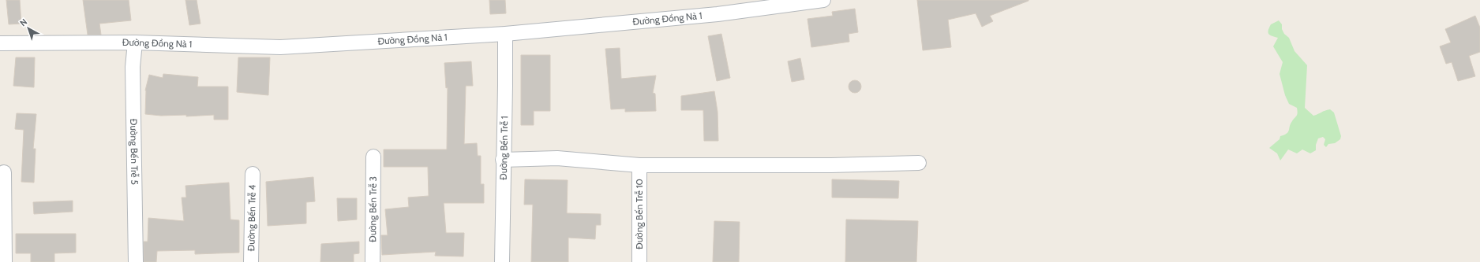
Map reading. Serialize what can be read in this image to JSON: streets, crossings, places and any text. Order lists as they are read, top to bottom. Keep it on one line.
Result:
{"streets":{"street":["Đường Đồng Nà 1","Đường Bến Trễ 1","Đường Bến Trễ 5","Đường Bến Trễ 3","Đường Bến Trễ 10","Đường Bến Trễ 4"]},"crossings":[["Đường Đồng Nà 1","Đường Bến Trễ 1"],["Đường Đồng Nà 1","Đường Bến Trễ 5"]],"north":"top left"}
